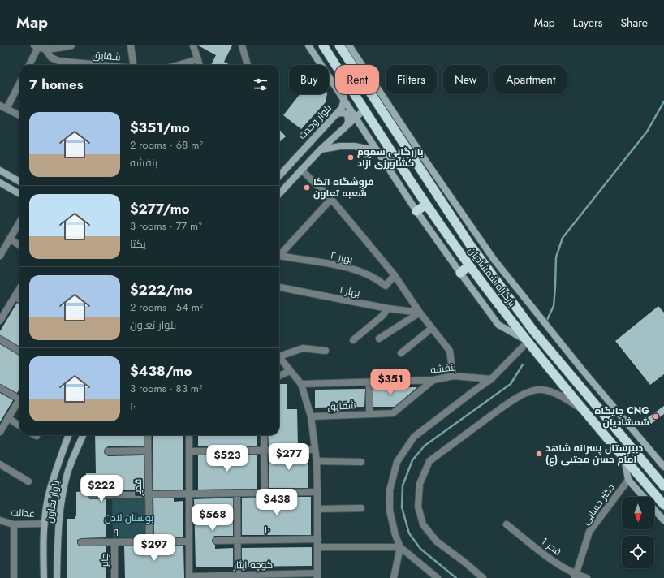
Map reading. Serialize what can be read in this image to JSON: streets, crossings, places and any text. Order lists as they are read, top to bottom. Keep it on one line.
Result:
{"streets":{"highway":["بزرگراه شمشادیان"],"main road":["بلوار وحدت","بلوار تعاون"],"street":["شقایق","بهار ۲","بهار ۱","بنفشه","قدیر","دکتر حسابی","عدالت","۱۰","۹","فجر 1","جابر","کوچه ایثار"]},"crossings":[["شقایق","بنفشه"],["قدیر","۹"],["بلوار تعاون","عدالت"],["دکتر حسابی","فجر 1"],["۹","جابر"]],"parks":["بوستان لادن"],"places":["بازرگانی سموم کشاورزی آزاد","فروشگاه اتکا شعبه تعاون","جایگاه CNG شمشادیان","دبیرستان پسرانه شاهد امام حسن مجتبی (ع)"],"north":"bottom","page":{"header":"Map","nav":["Map","Layers","Share"],"chip":["Buy","Rent","Filters","New","Apartment"],"heading":"7 homes","list":[{"name":"$351/mo","note":"2 rooms · 68 m² · بنفشه"},{"name":"$277/mo","note":"3 rooms · 77 m² · یکتا"},{"name":"$222/mo","note":"2 rooms · 54 m² · بلوار تعاون"},{"name":"$438/mo","note":"3 rooms · 83 m² · ۱۰"}],"price":["$351","$277","$523","$222","$438","$568","$297"]}}
